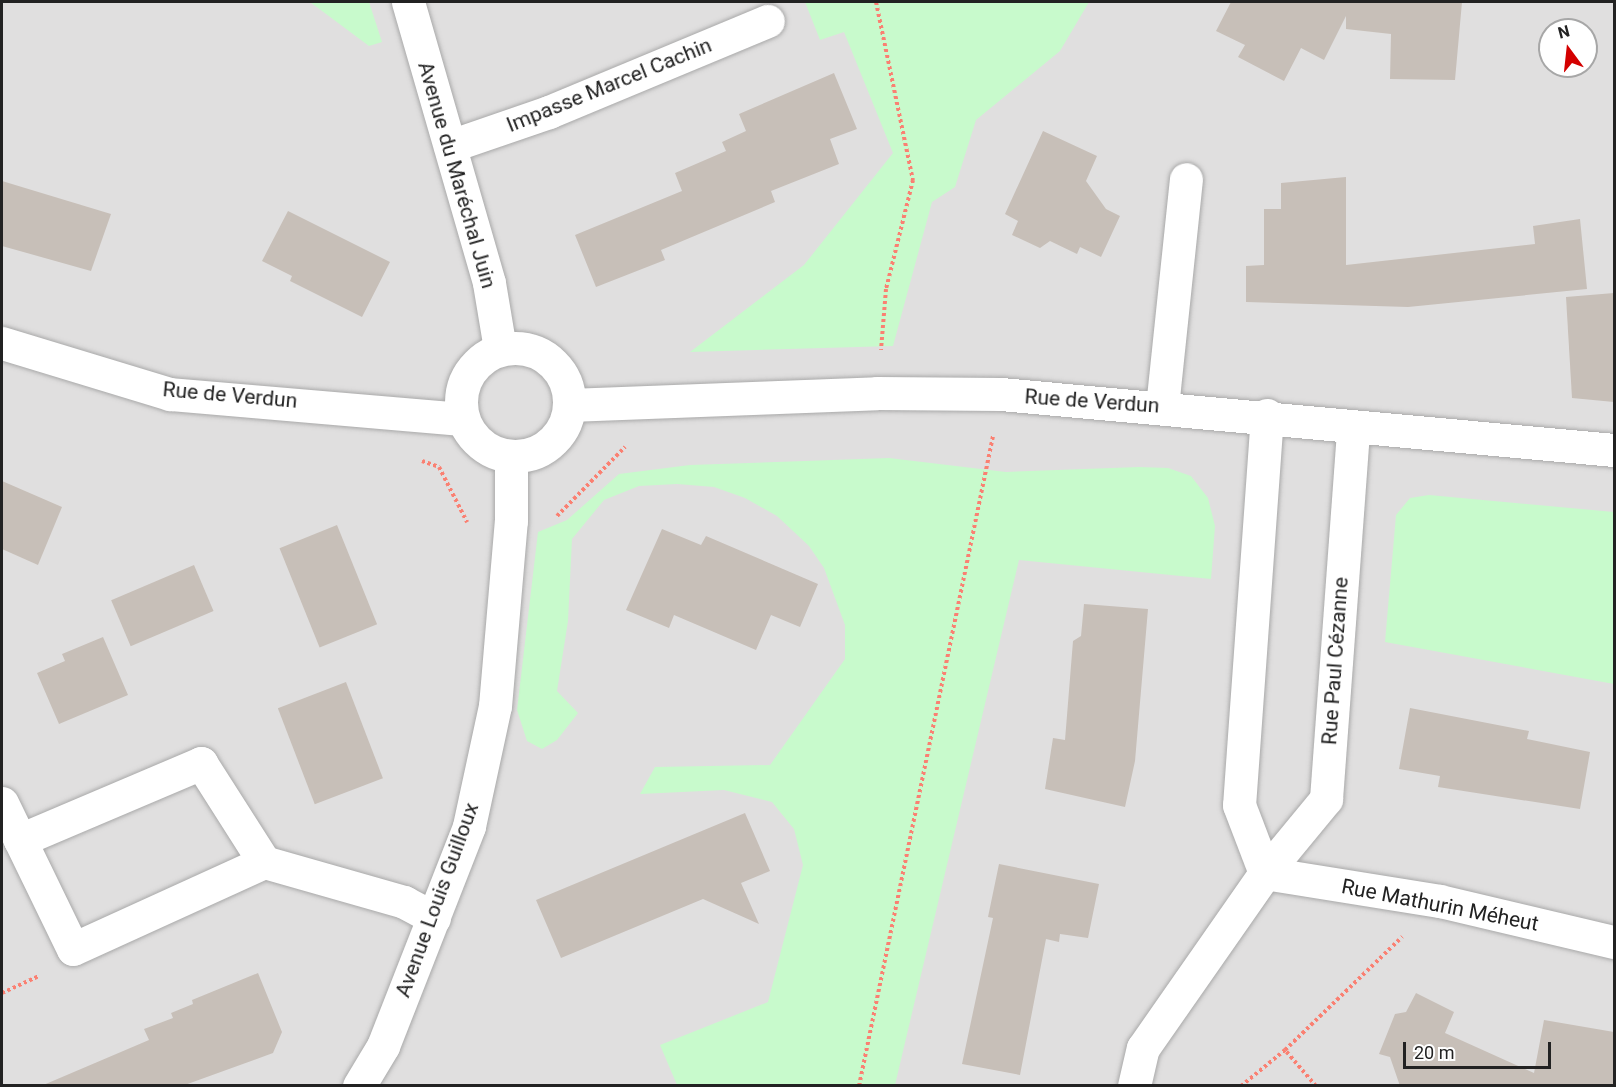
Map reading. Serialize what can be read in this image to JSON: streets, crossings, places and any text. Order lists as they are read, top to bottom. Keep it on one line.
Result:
{"streets":{"street":["Impasse Marcel Cachin","Avenue du Maréchal Juin","Rue de Verdun","Rue Paul Cézanne","Avenue Louis Guilloux","Rue Mathurin Méheut"]},"crossings":[["Impasse Marcel Cachin","Avenue du Maréchal Juin"],["Avenue du Maréchal Juin","Rue de Verdun"],["Avenue du Maréchal Juin","Avenue Louis Guilloux"],["Rue de Verdun","Rue Paul Cézanne"],["Rue de Verdun","Avenue Louis Guilloux"],["Rue Paul Cézanne","Rue Mathurin Méheut"]],"scale_bar":"20 m","north":"top"}
